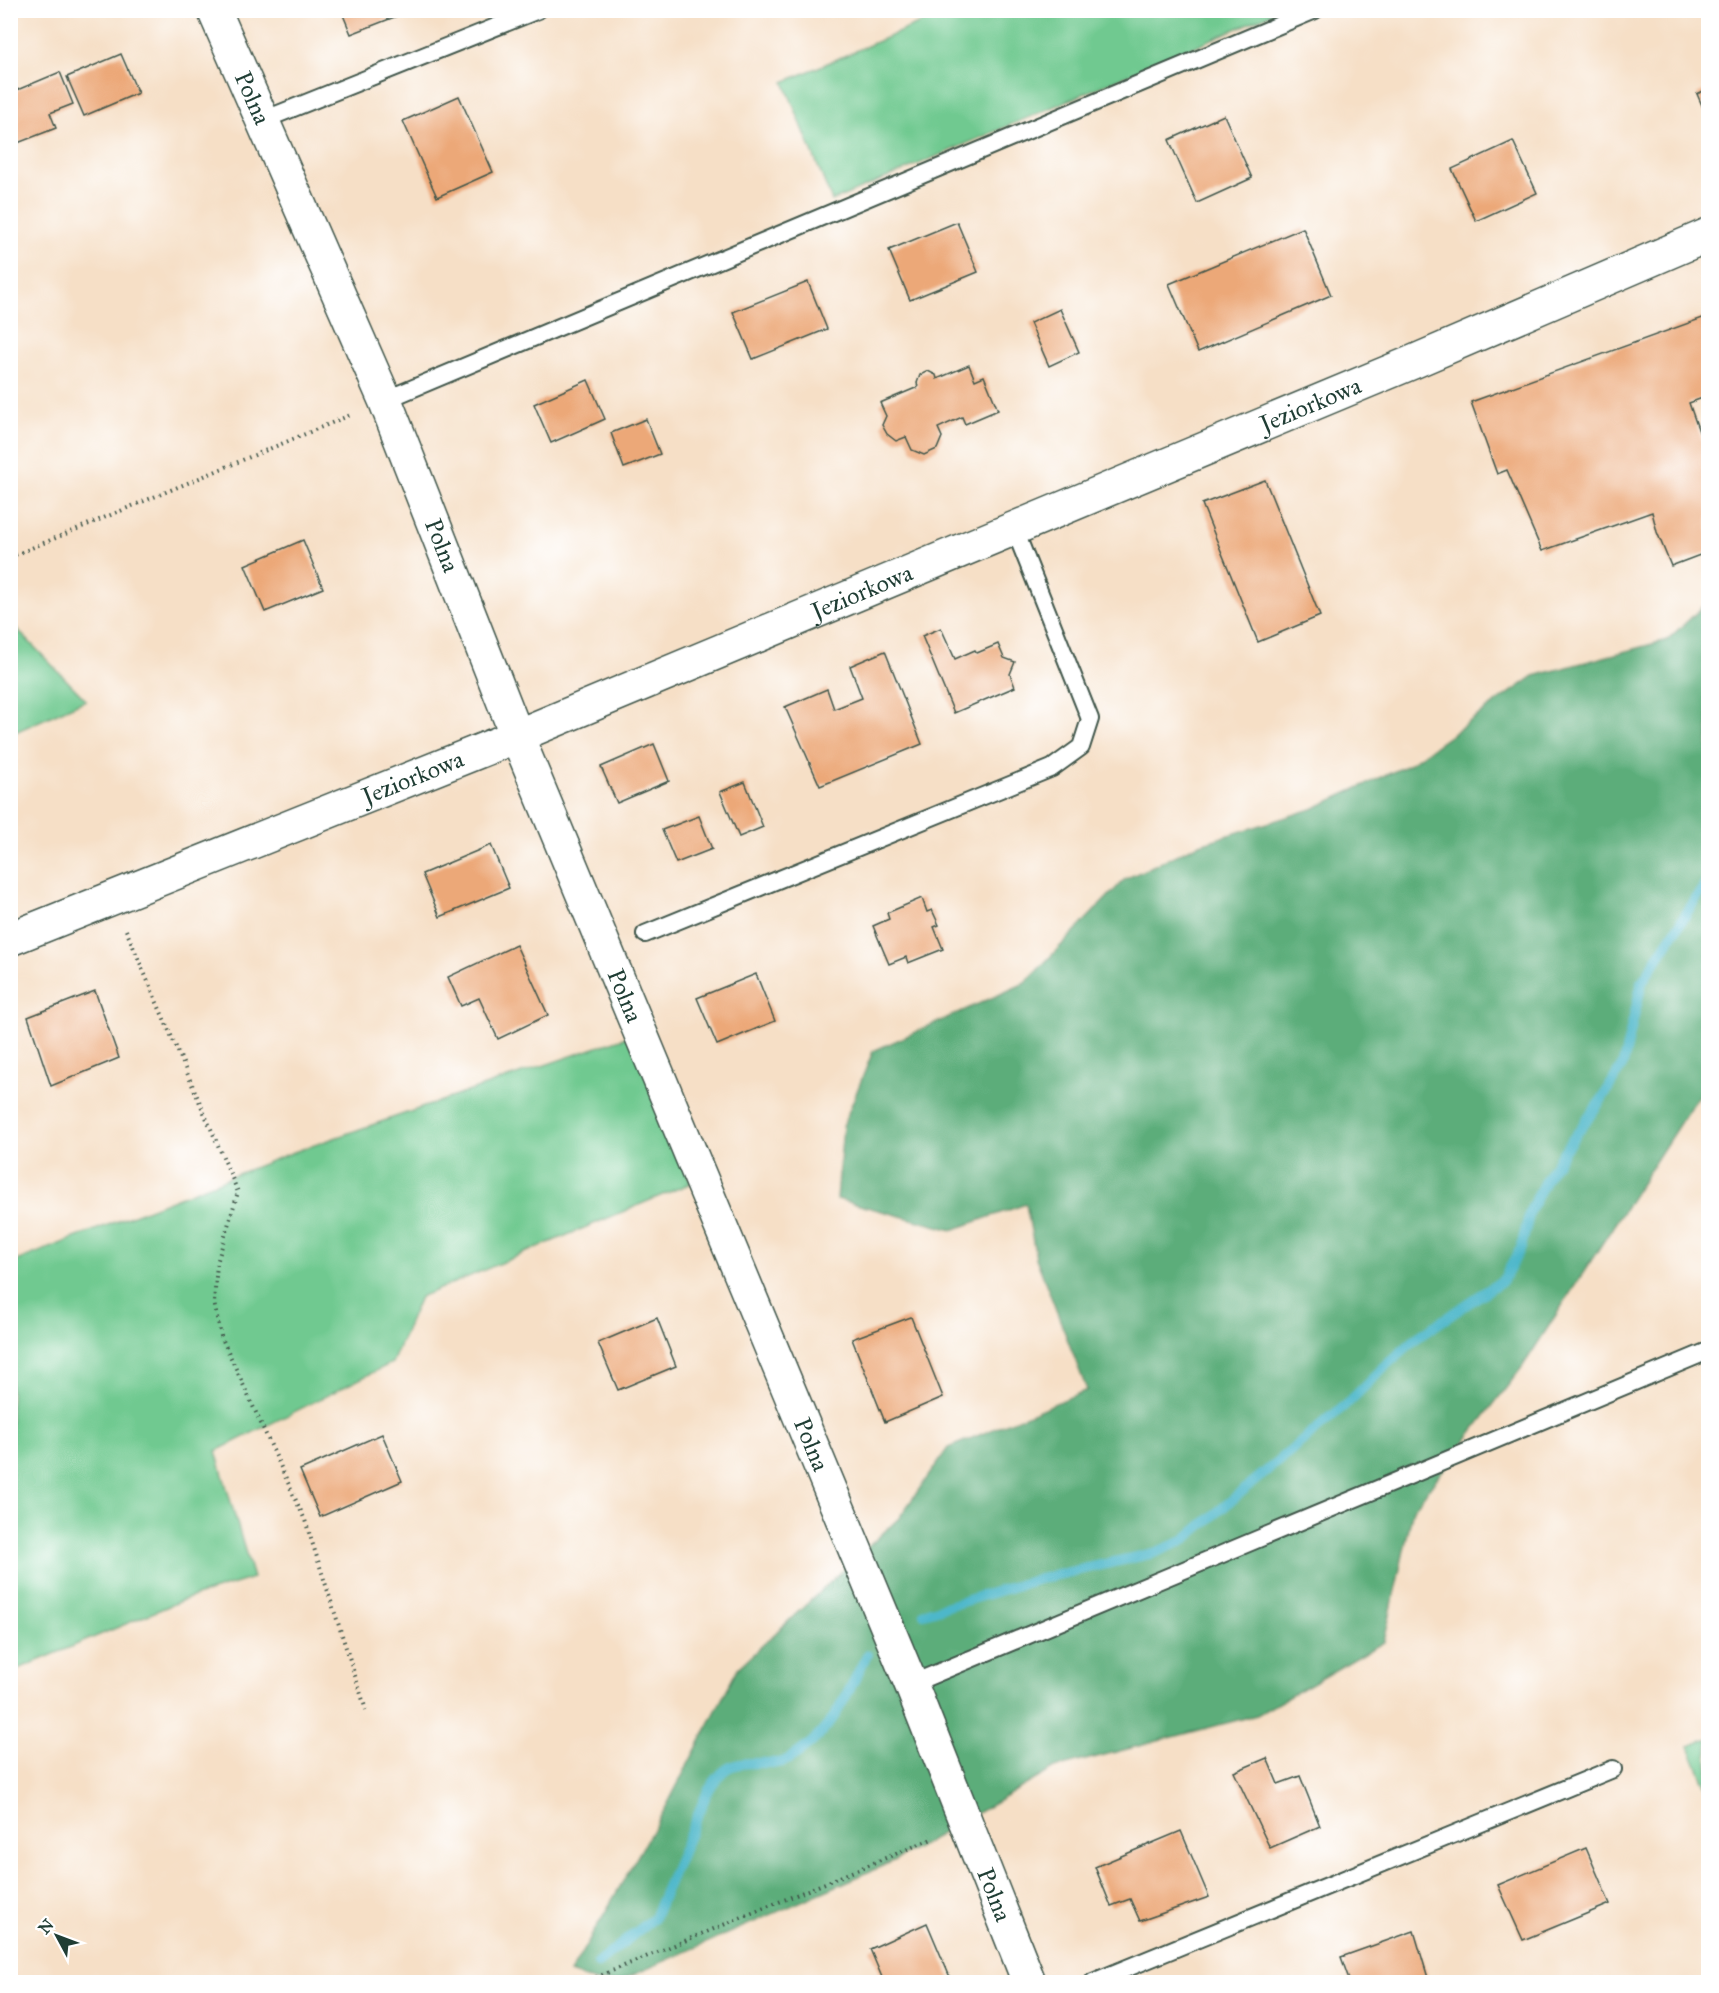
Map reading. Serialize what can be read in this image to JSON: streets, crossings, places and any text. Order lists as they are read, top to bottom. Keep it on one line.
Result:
{"streets":{"street":["Polna","Jeziorkowa"]},"crossings":[["Polna","Jeziorkowa"]],"north":"top left"}
